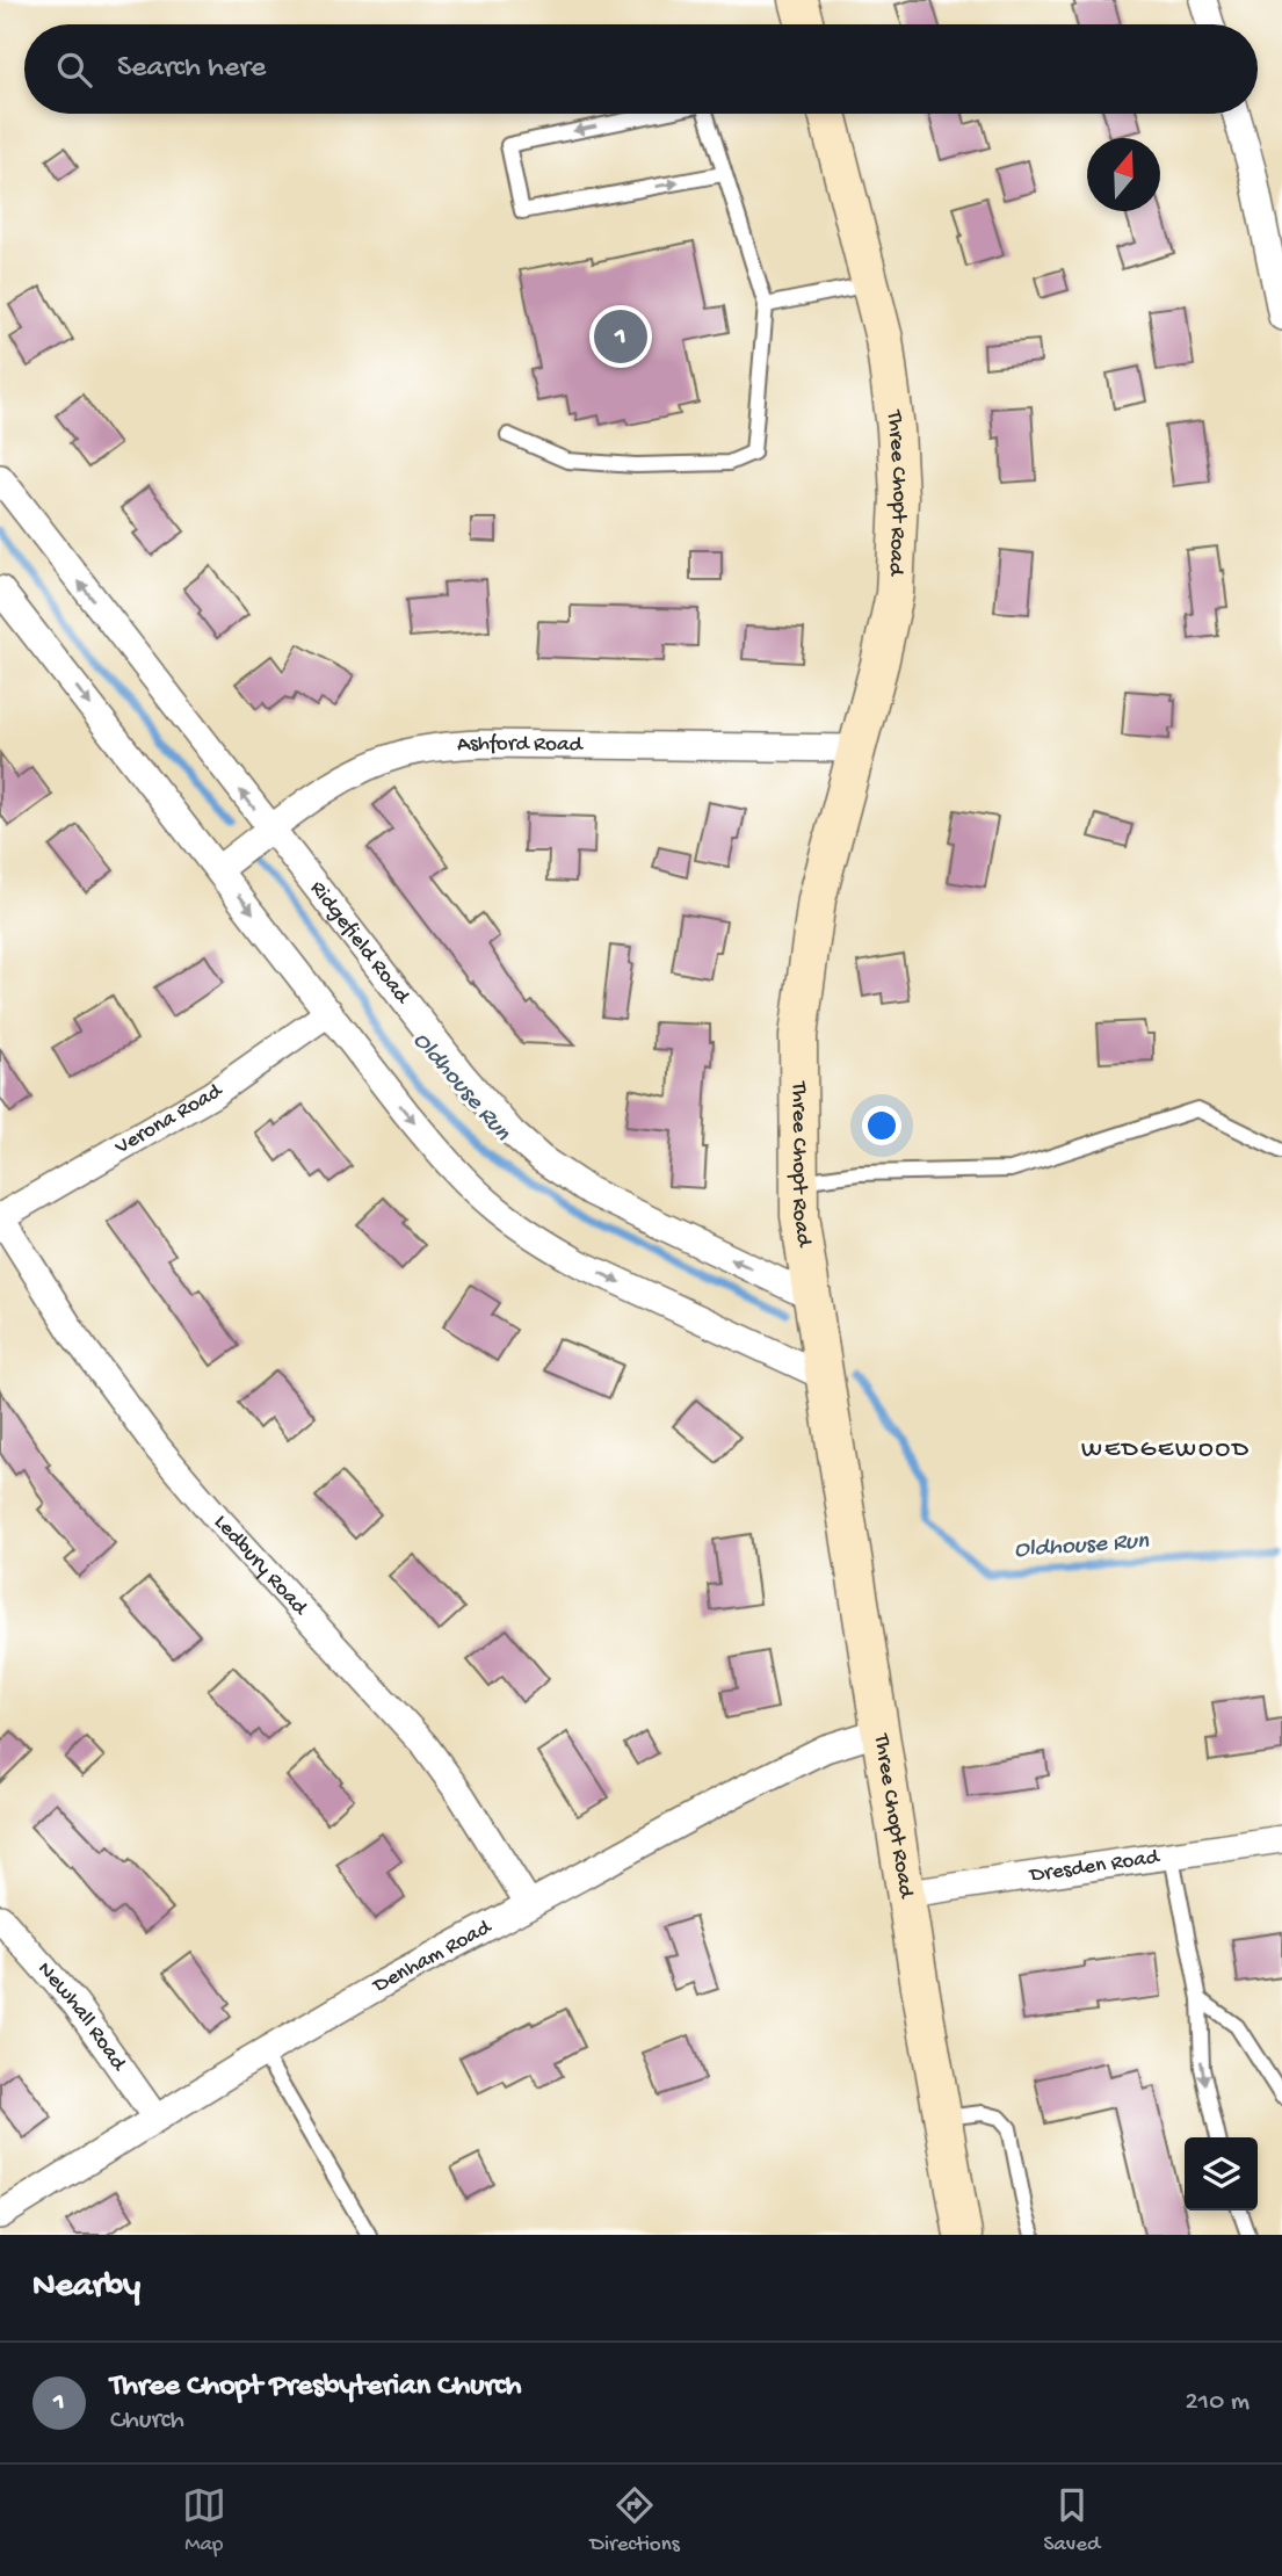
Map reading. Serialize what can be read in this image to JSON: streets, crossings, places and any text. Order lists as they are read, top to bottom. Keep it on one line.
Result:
{"streets":{"main road":["Three Chopt Road"],"street":["Ashford Road","Ridgefield Road","Verona Road","Ledbury Road","Dresden Road","Denham Road","Newhall Road"]},"crossings":[["Three Chopt Road","Ashford Road"],["Three Chopt Road","Ridgefield Road"],["Three Chopt Road","Dresden Road"],["Three Chopt Road","Denham Road"],["Ashford Road","Ridgefield Road"],["Verona Road","Ledbury Road"],["Ledbury Road","Denham Road"],["Denham Road","Newhall Road"]],"districts":["WEDGEWOOD"],"water":["Oldhouse Run"],"north":"top","page":{"search":"Search here","pins":"1","heading":"Nearby","list":[{"mark":"1","name":"Three Chopt Presbyterian Church","note":"Church","value":"210 m"}],"nav":["Map","Directions","Saved"]}}
